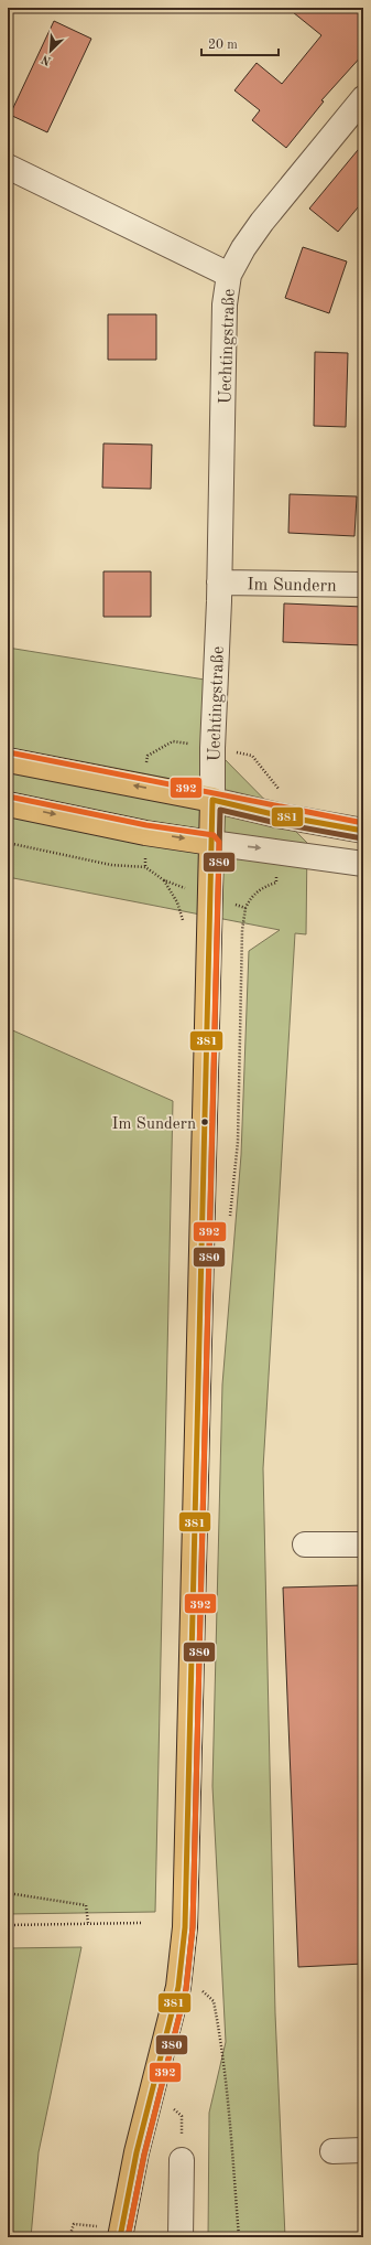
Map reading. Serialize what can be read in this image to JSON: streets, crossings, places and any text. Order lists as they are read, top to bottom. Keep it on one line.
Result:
{"streets":{"main road":["Uechtingstraße"],"street":["Im Sundern"]},"crossings":[["Uechtingstraße","Im Sundern"]],"places":["Im Sundern"],"lines":["transit line 392","transit line 381","transit line 380"],"scale_bar":"20 m","north":"bottom left"}
